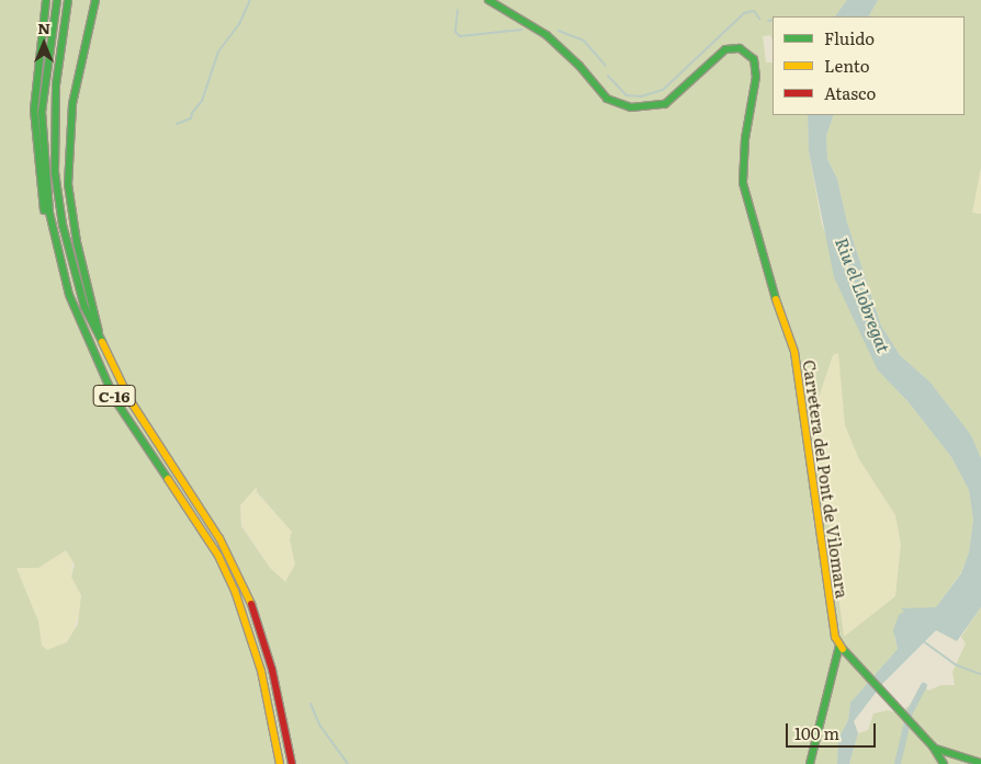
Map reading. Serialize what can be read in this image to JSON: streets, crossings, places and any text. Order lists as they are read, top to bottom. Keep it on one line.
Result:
{"streets":{"main road":["C-16","Carretera del Pont de Vilomara"]},"water":["Riu el Llobregat"],"legend":["Fluido","Lento","Atasco"],"scale_bar":"100 m","north":"top"}
